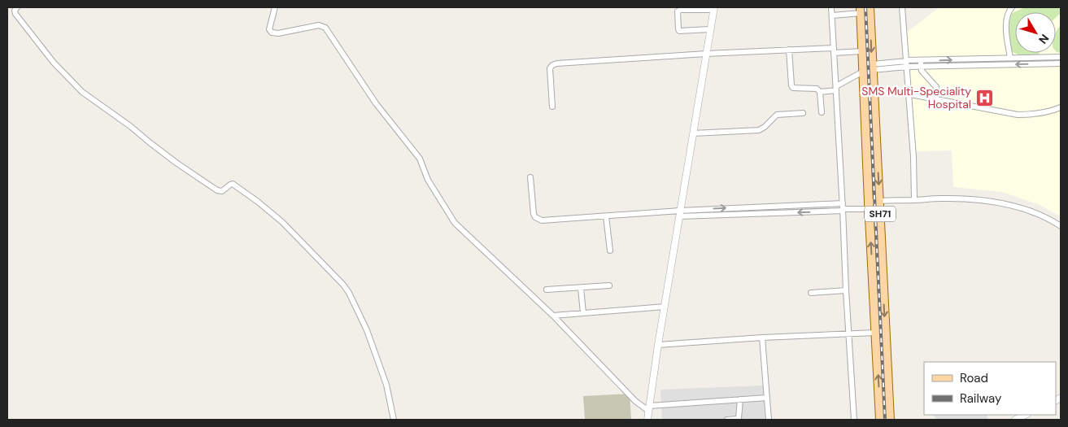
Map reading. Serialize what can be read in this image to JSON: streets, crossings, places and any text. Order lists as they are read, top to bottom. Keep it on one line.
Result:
{"streets":{"main road":["SH71"]},"places":{"hospital":["SMS Multi-Speciality Hospital"]},"legend":["Road","Railway"],"north":"bottom right"}
